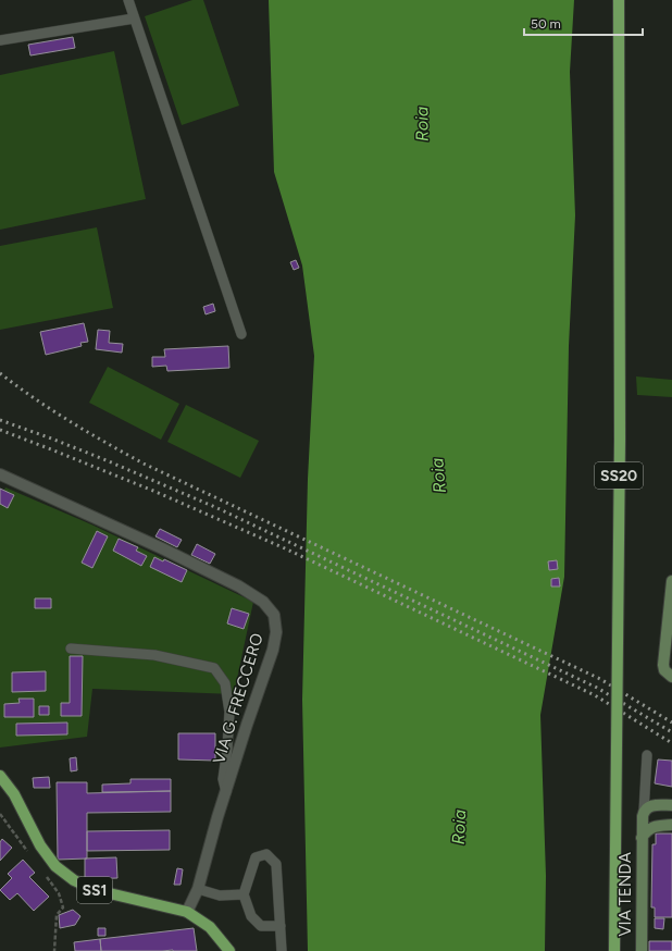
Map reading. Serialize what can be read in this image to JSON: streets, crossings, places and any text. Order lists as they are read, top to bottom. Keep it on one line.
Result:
{"streets":{"main road":["SS20","SS1","VIA TENDA"],"street":["VIA G. FRECCERO"]},"crossings":[["VIA G. FRECCERO","SS1"]],"water":["Roia"],"scale_bar":"50 m"}
